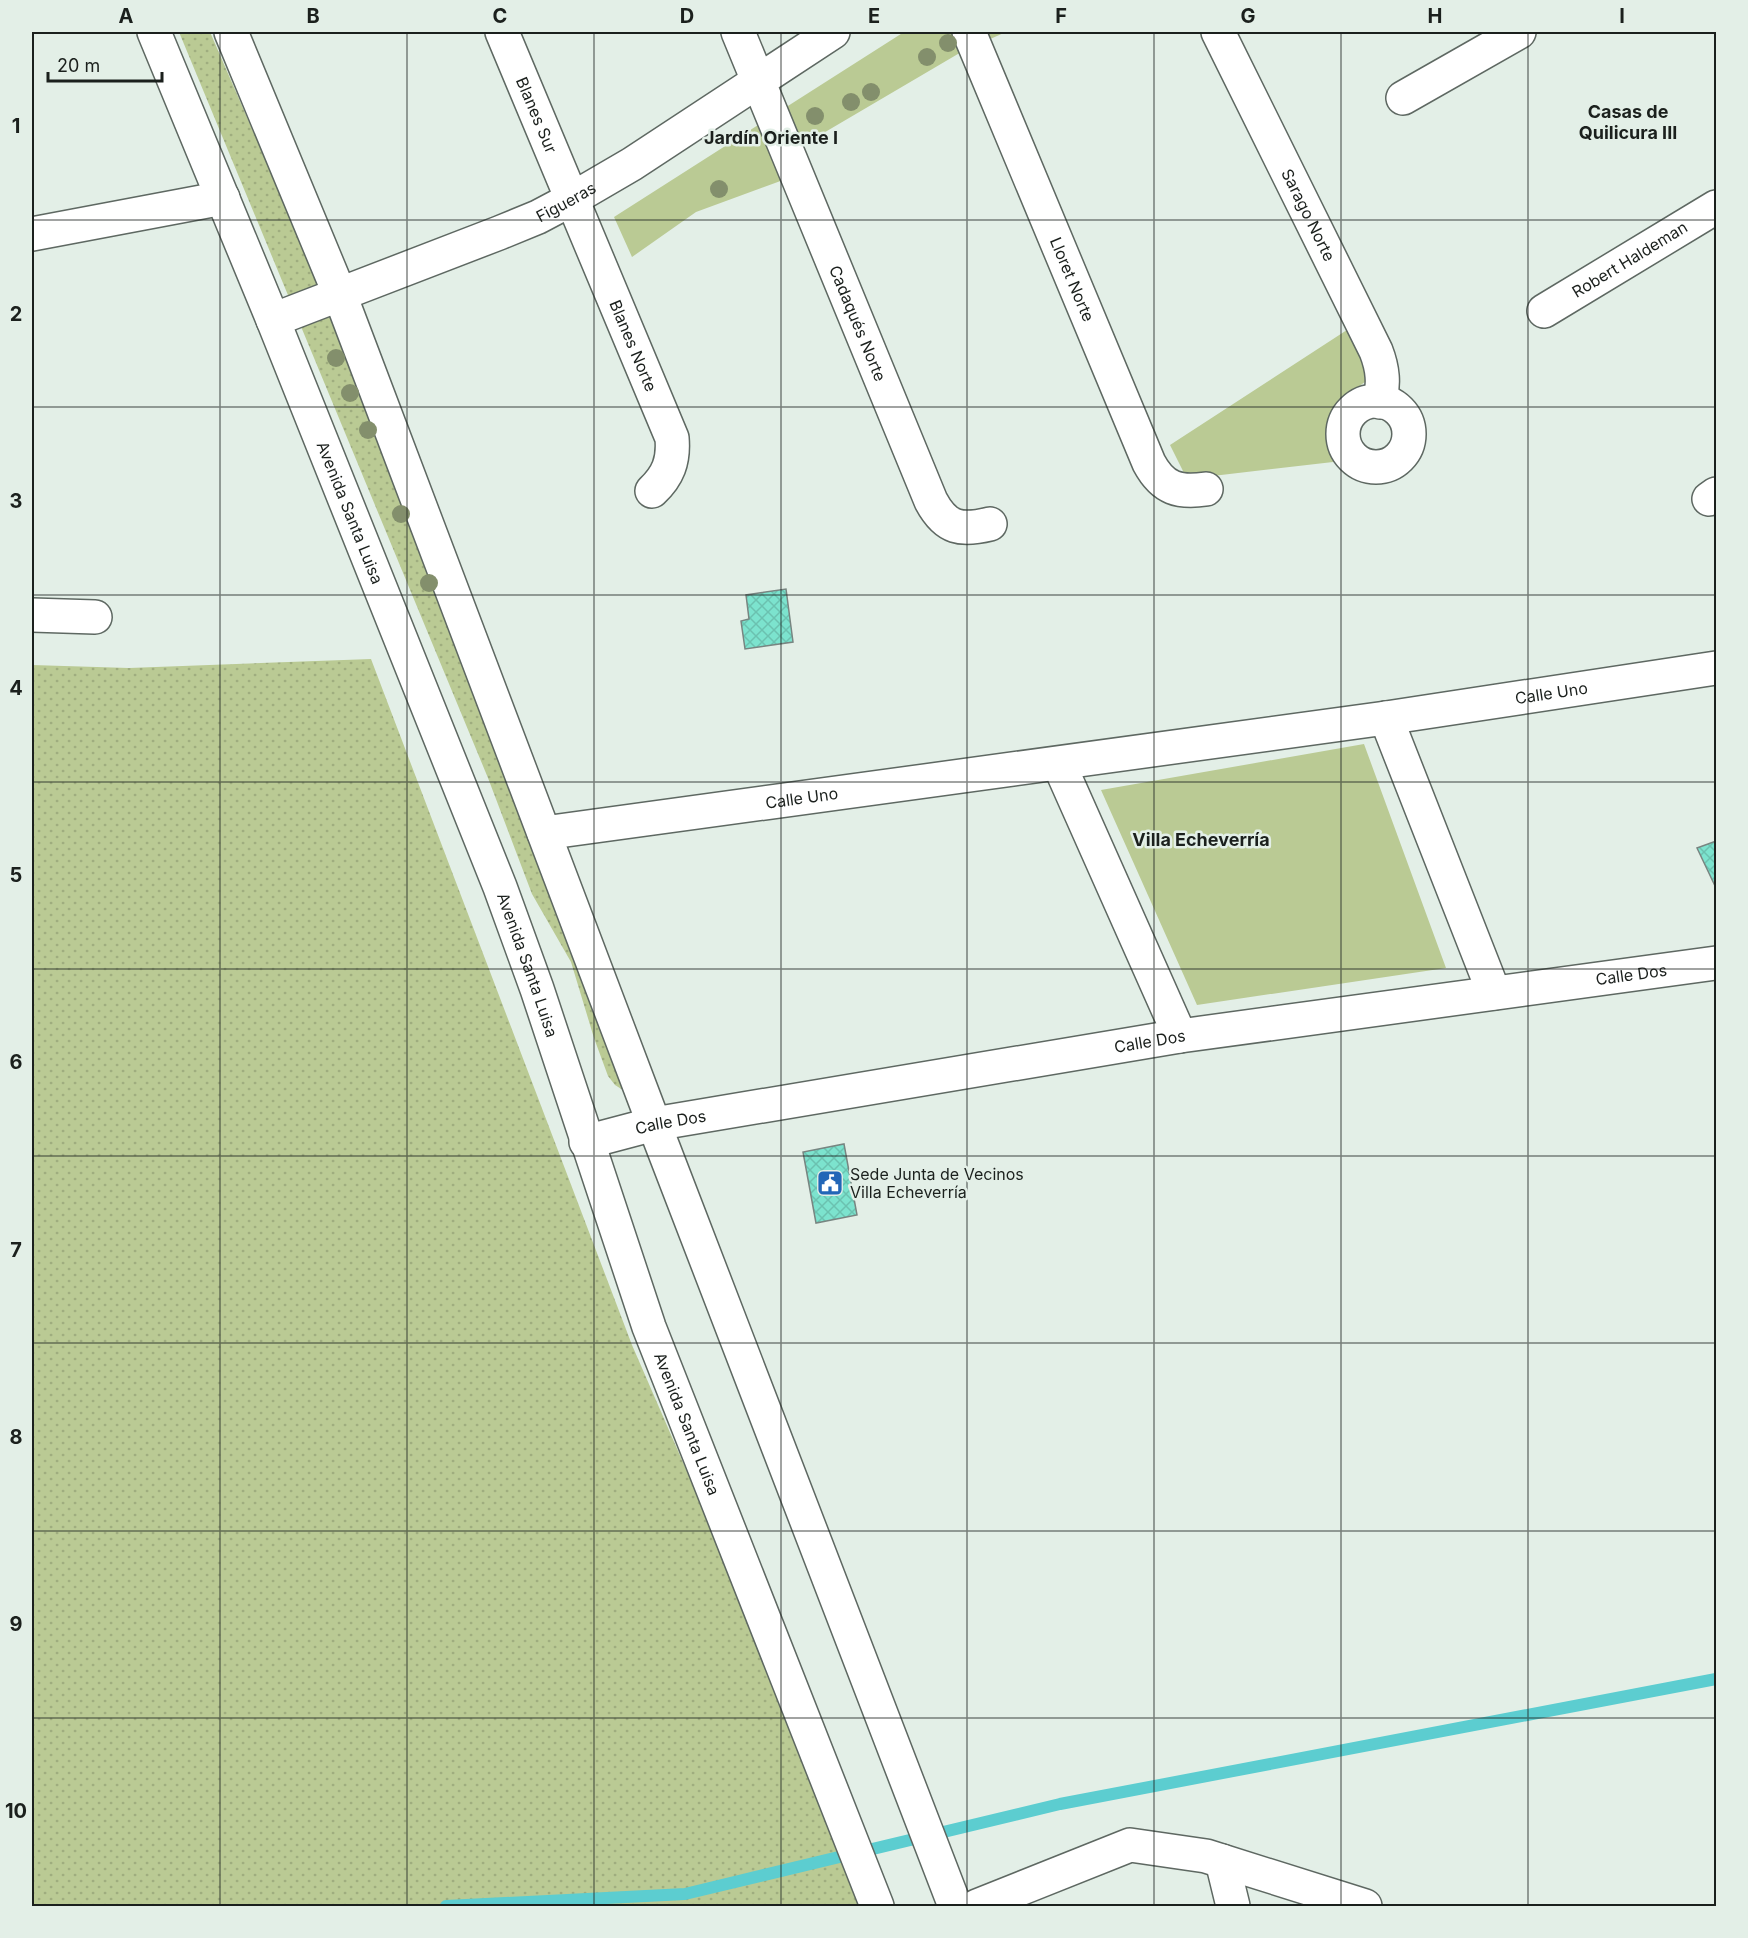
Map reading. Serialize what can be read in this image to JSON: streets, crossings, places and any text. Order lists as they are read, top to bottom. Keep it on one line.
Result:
{"streets":{"street":["Blanes Sur","Figueras","Sarago Norte","Robert Haldeman","Lloret Norte","Cadaqués Norte","Blanes Norte","Avenida Santa Luisa","Calle Uno","Calle Dos"]},"crossings":[["Blanes Sur","Figueras"],["Blanes Sur","Blanes Norte"],["Figueras","Cadaqués Norte"],["Figueras","Blanes Norte"],["Figueras","Avenida Santa Luisa"],["Avenida Santa Luisa","Calle Dos"]],"districts":["Casas de Quilicura III","Jardín Oriente I","Villa Echeverría"],"places":{"public building":["Sede Junta de Vecinos Villa Echeverría"]},"scale_bar":"20 m","grid":{"columns":["A","B","C","D","E","F","G","H","I"],"rows":["1","2","3","4","5","6","7","8","9","10"]}}
